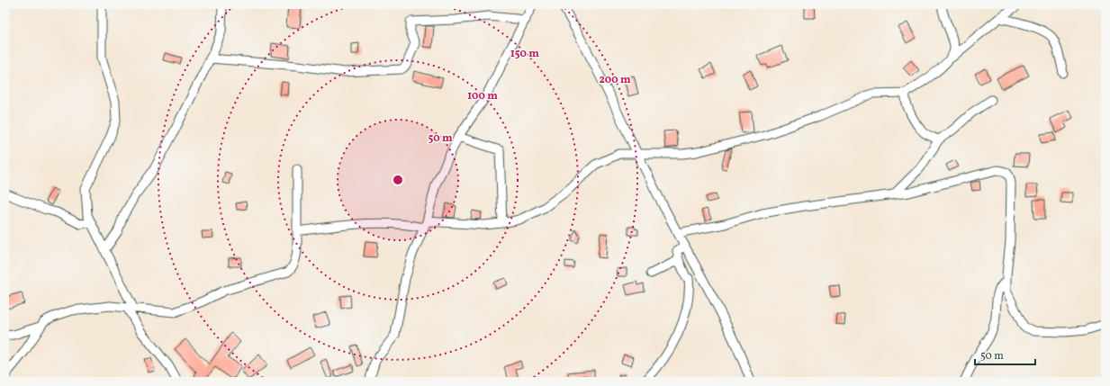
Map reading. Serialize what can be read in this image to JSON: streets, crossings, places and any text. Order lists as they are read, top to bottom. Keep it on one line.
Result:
{"scale_bar":"50 m","rings":["150 m","200 m","100 m","50 m"]}
